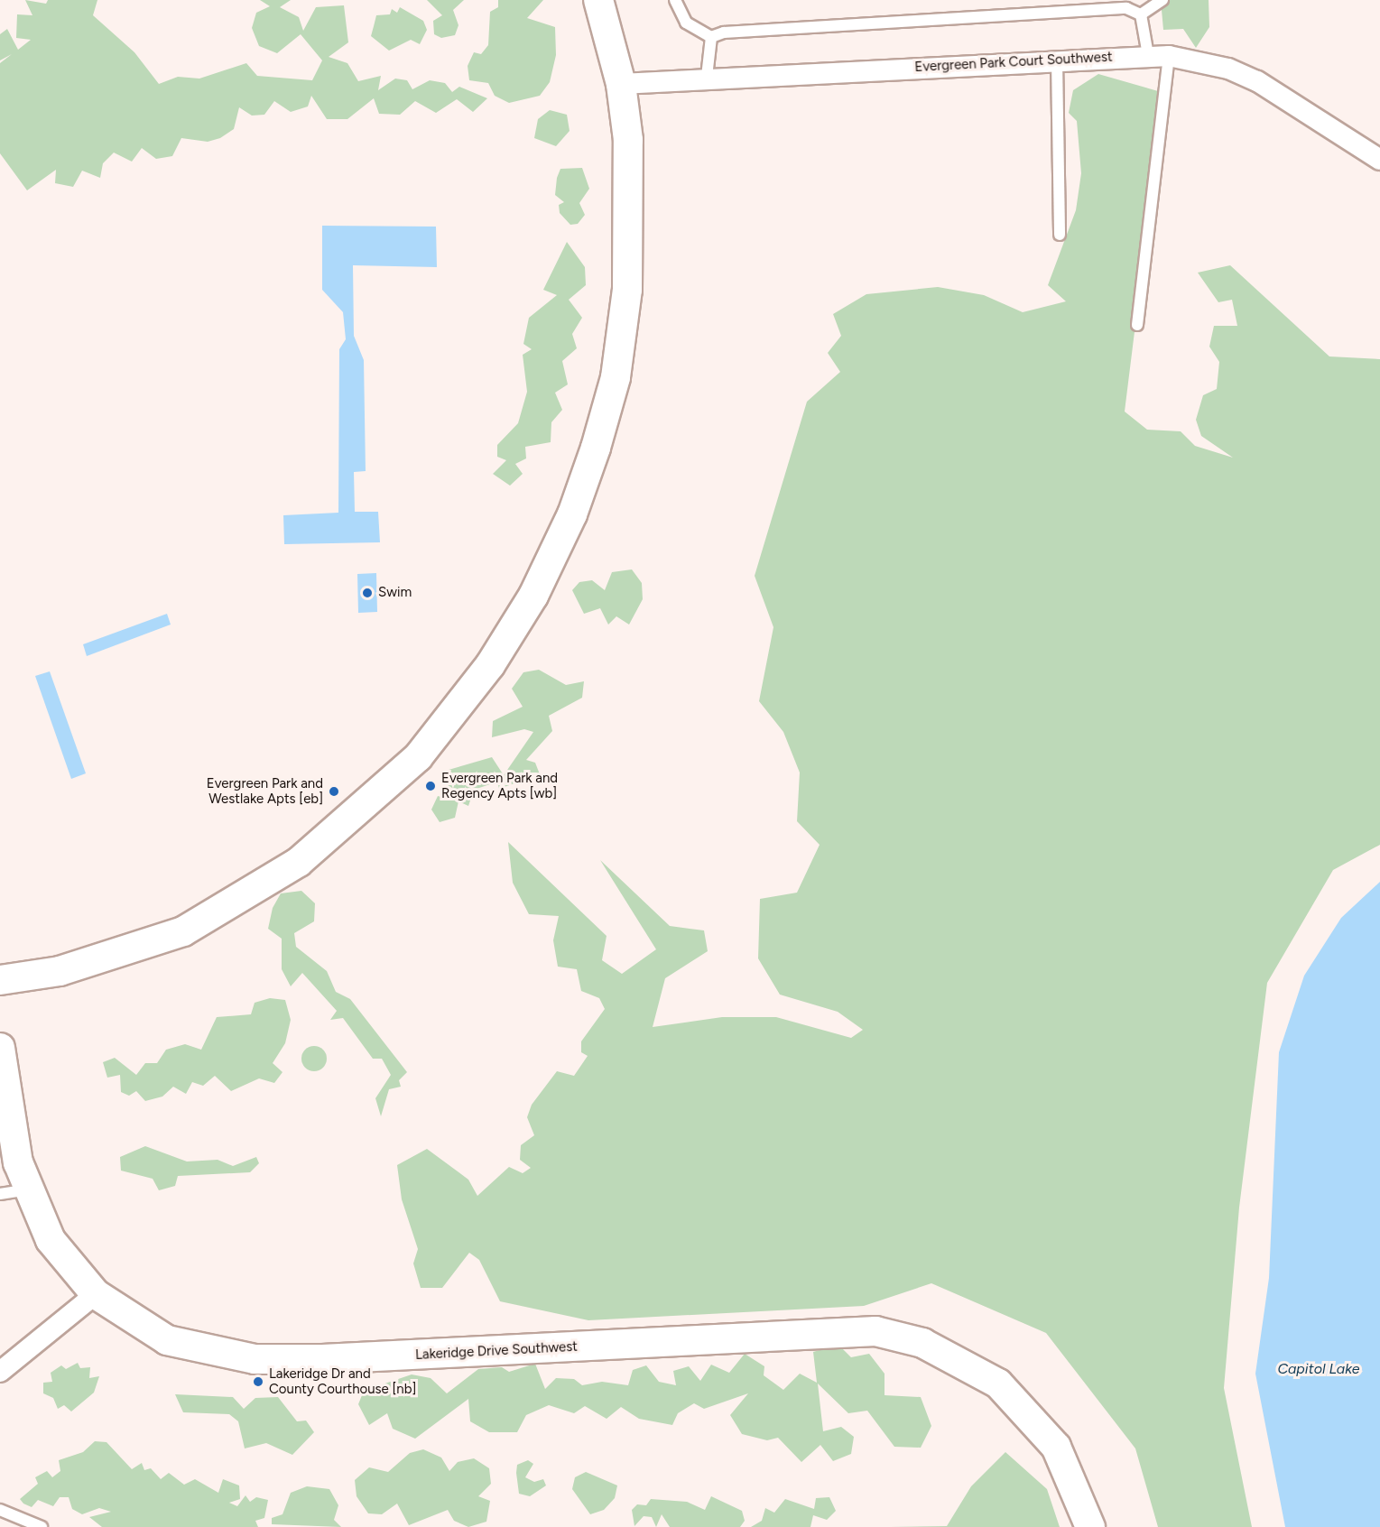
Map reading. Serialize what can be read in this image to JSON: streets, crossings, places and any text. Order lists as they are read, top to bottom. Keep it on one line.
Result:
{"streets":{"street":["Evergreen Park Court Southwest","Lakeridge Drive Southwest"]},"water":["Capitol Lake"],"places":["Swim","Evergreen Park and Regency Apts [wb]","Evergreen Park and Westlake Apts [eb]","Lakeridge Dr and County Courthouse [nb]"]}
